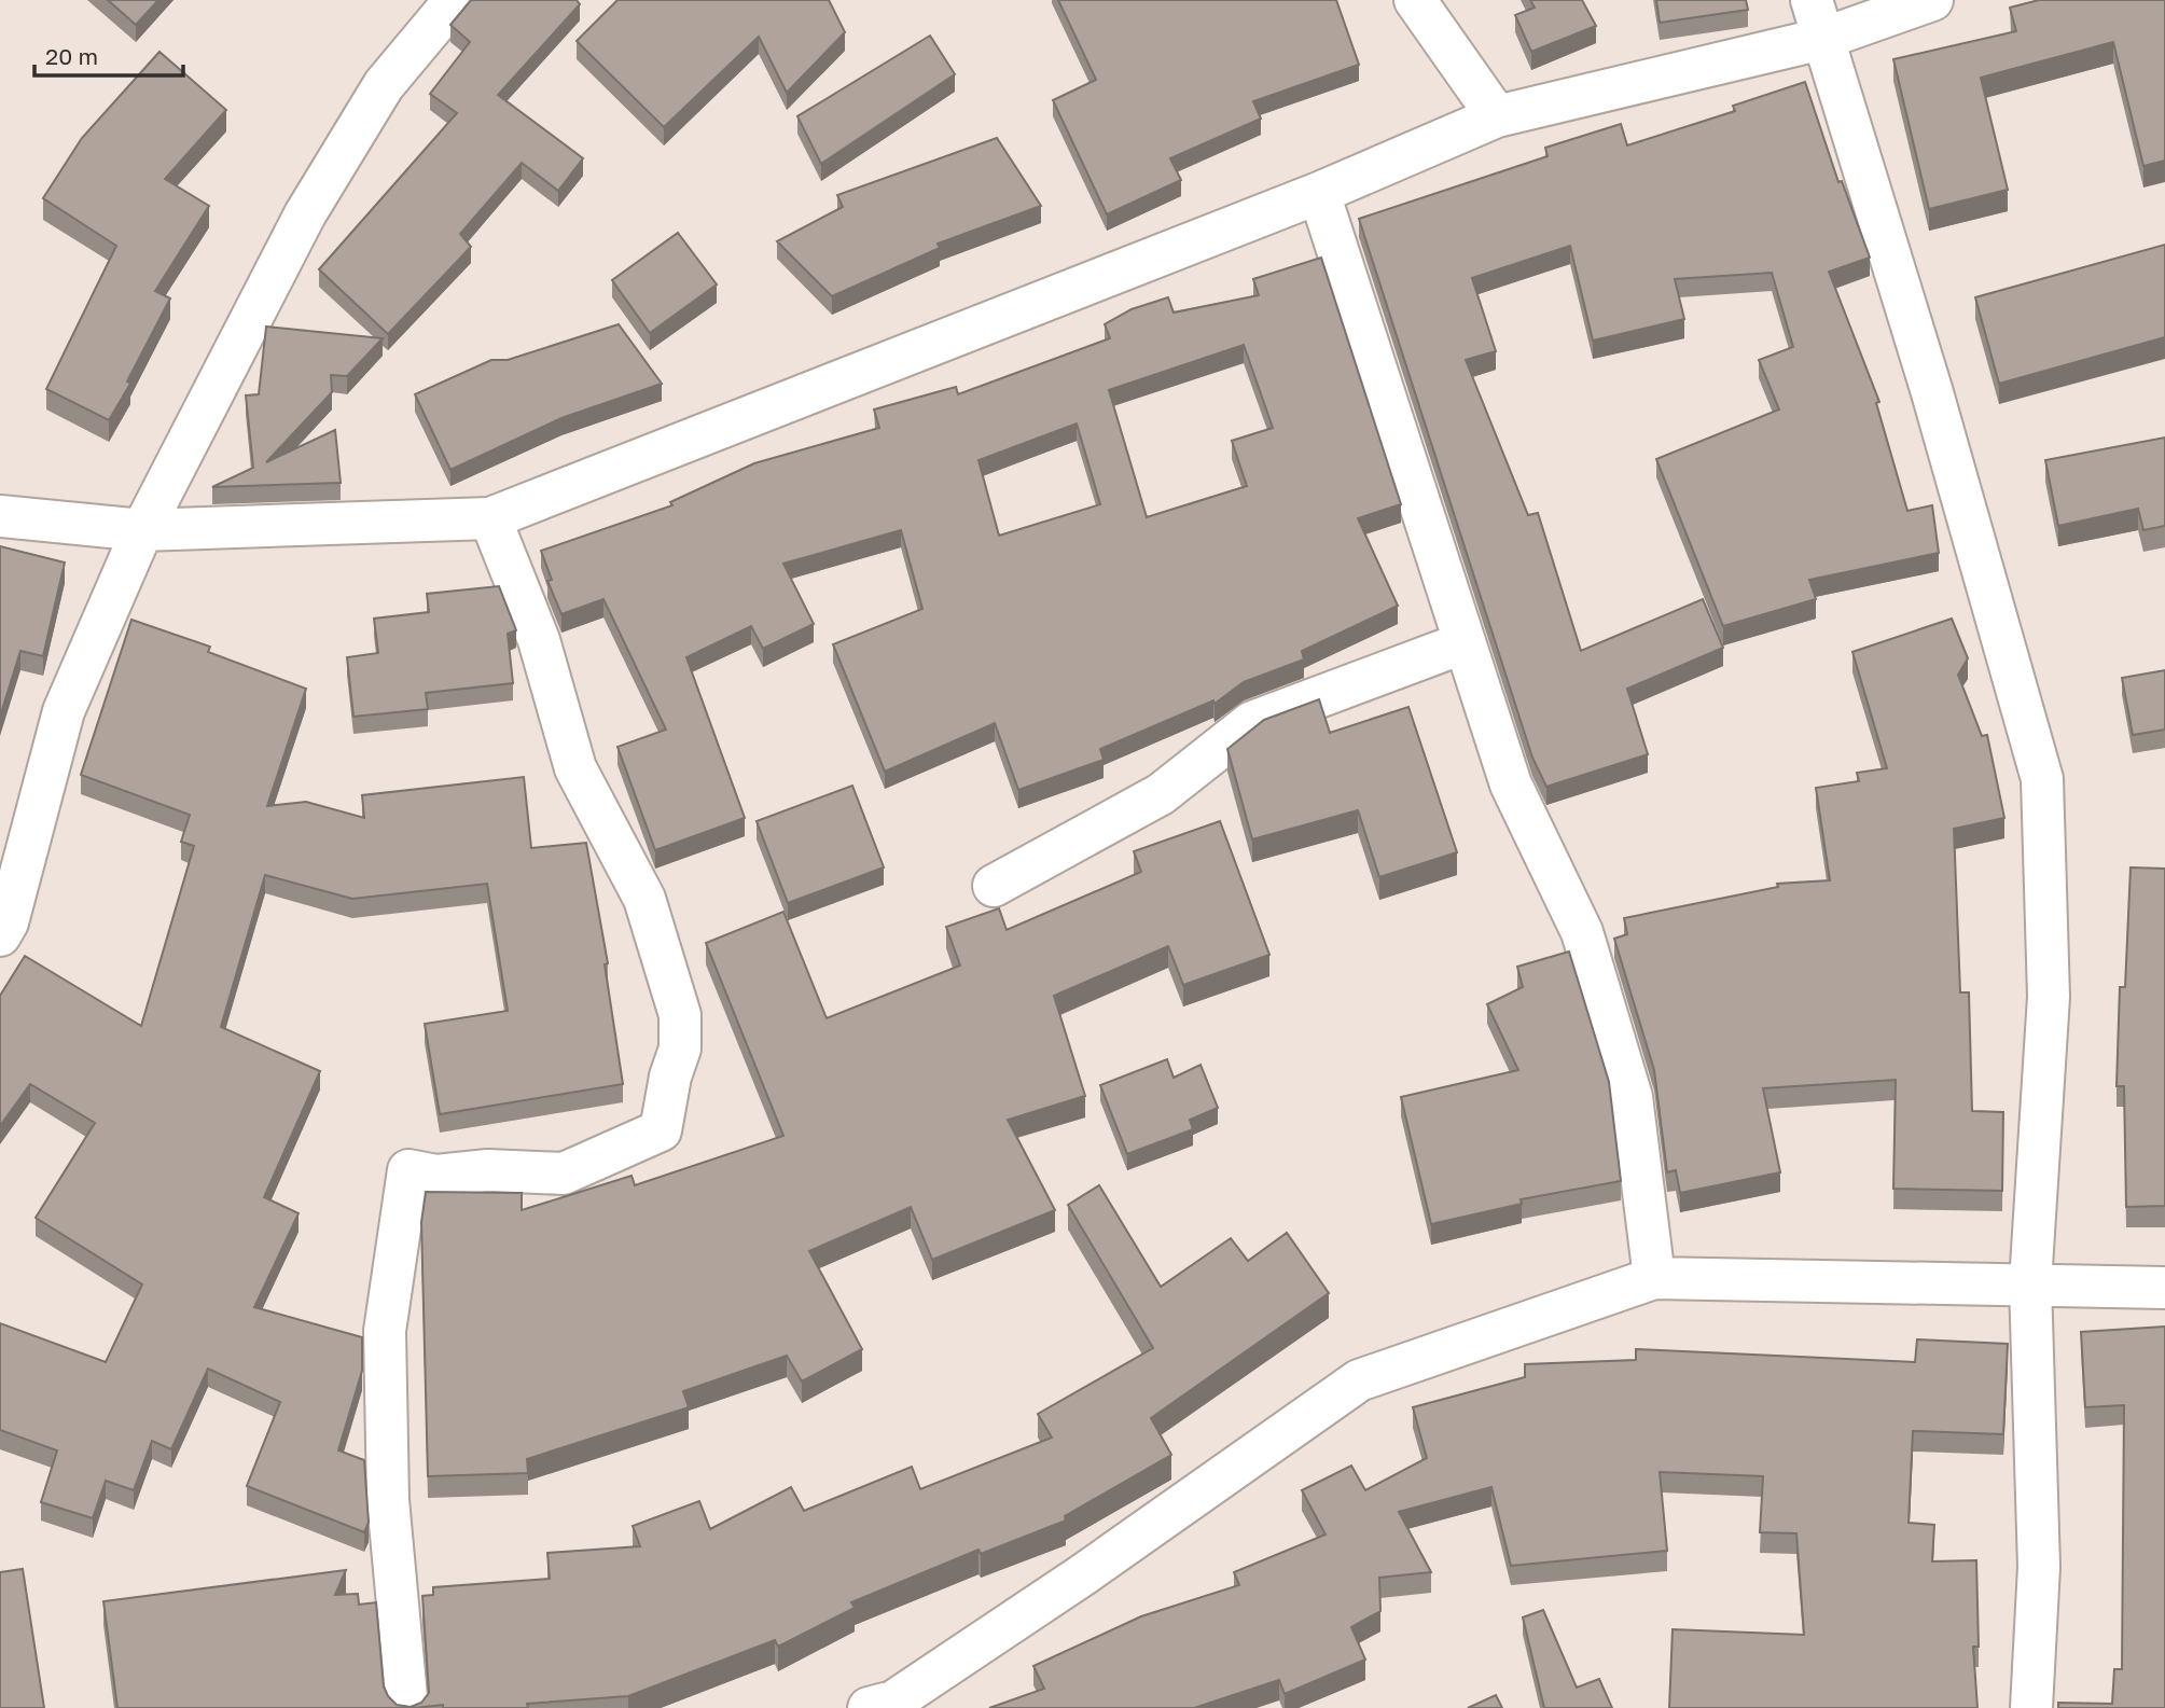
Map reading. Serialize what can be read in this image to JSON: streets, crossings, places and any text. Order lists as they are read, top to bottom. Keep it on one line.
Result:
{"scale_bar":"20 m"}
